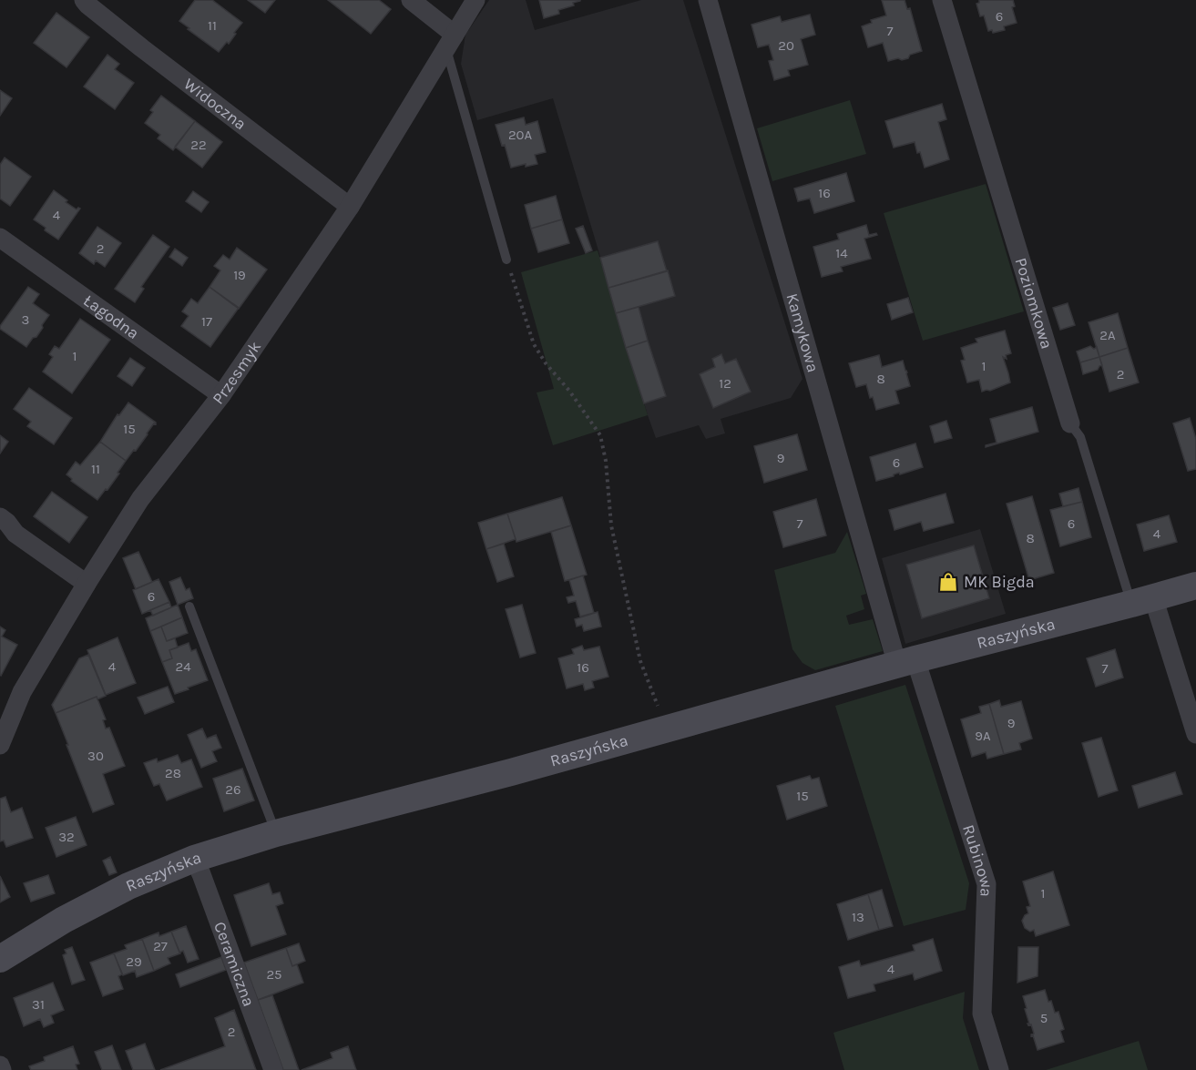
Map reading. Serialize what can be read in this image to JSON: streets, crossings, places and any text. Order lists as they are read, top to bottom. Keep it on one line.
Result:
{"streets":{"street":["Widoczna","Poziomkowa","Łagodna","Kamykowa","Przesmyk","Raszyńska","Rubinowa","Ceramiczna"]},"crossings":[["Widoczna","Przesmyk"],["Poziomkowa","Raszyńska"],["Łagodna","Przesmyk"],["Kamykowa","Raszyńska"],["Kamykowa","Rubinowa"],["Raszyńska","Rubinowa"],["Raszyńska","Ceramiczna"]],"places":{"shop":["MK Bigda"]},"house_numbers":["6","11","7","20","20A","22","16","4","2","14","19","3","17","2A","1","1","2","8","12","15","9","6","11","7","6","4","8","6","4","24","16","7","9","9A","30","28","26","15","32","1","13","27","29","4","25","31","5","2"]}
